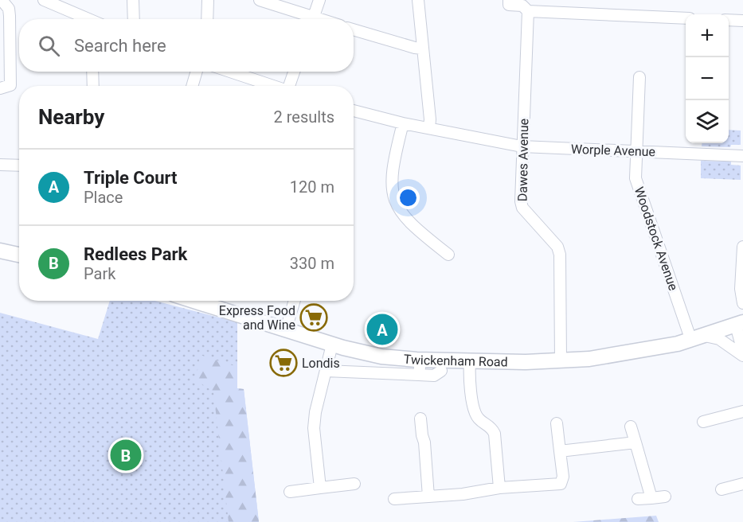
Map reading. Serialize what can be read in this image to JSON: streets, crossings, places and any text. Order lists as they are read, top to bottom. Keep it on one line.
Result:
{"streets":{"main road":["Twickenham Road"],"street":["Worple Avenue","Dawes Avenue","Woodstock Avenue"]},"crossings":[["Worple Avenue","Dawes Avenue"],["Worple Avenue","Woodstock Avenue"],["Dawes Avenue","Twickenham Road"],["Woodstock Avenue","Twickenham Road"]],"places":{"supermarket":["Express Food and Wine","Londis"]},"page":{"map_buttons":["+","−"],"search":"Search here","heading":["Nearby","2 results"],"list":[{"mark":"A","name":"Triple Court","note":"Place","value":"120 m"},{"mark":"B","name":"Redlees Park","note":"Park","value":"330 m"}],"pins":["A","B"]}}
